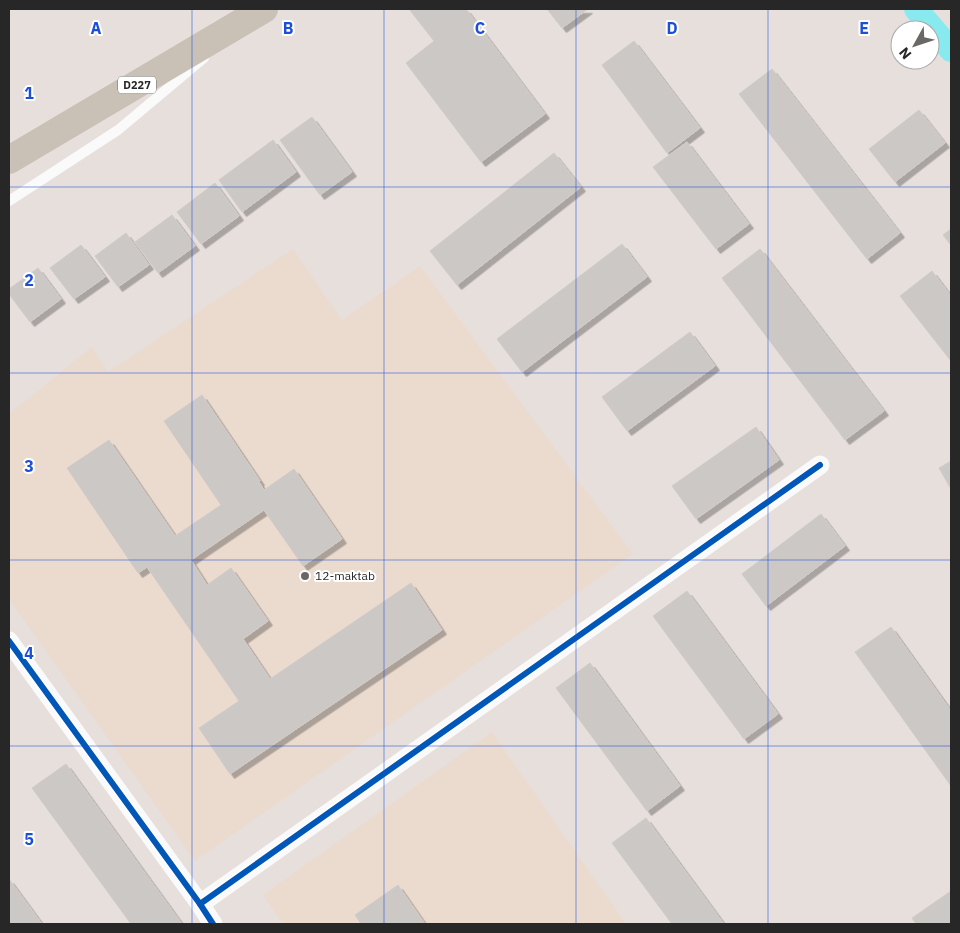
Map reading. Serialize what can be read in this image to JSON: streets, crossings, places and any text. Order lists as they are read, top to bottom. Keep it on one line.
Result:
{"streets":{"main road":["D227"]},"places":["12-maktab"],"north":"bottom left","grid":{"columns":["A","B","C","D","E"],"rows":["1","2","3","4","5"]}}
